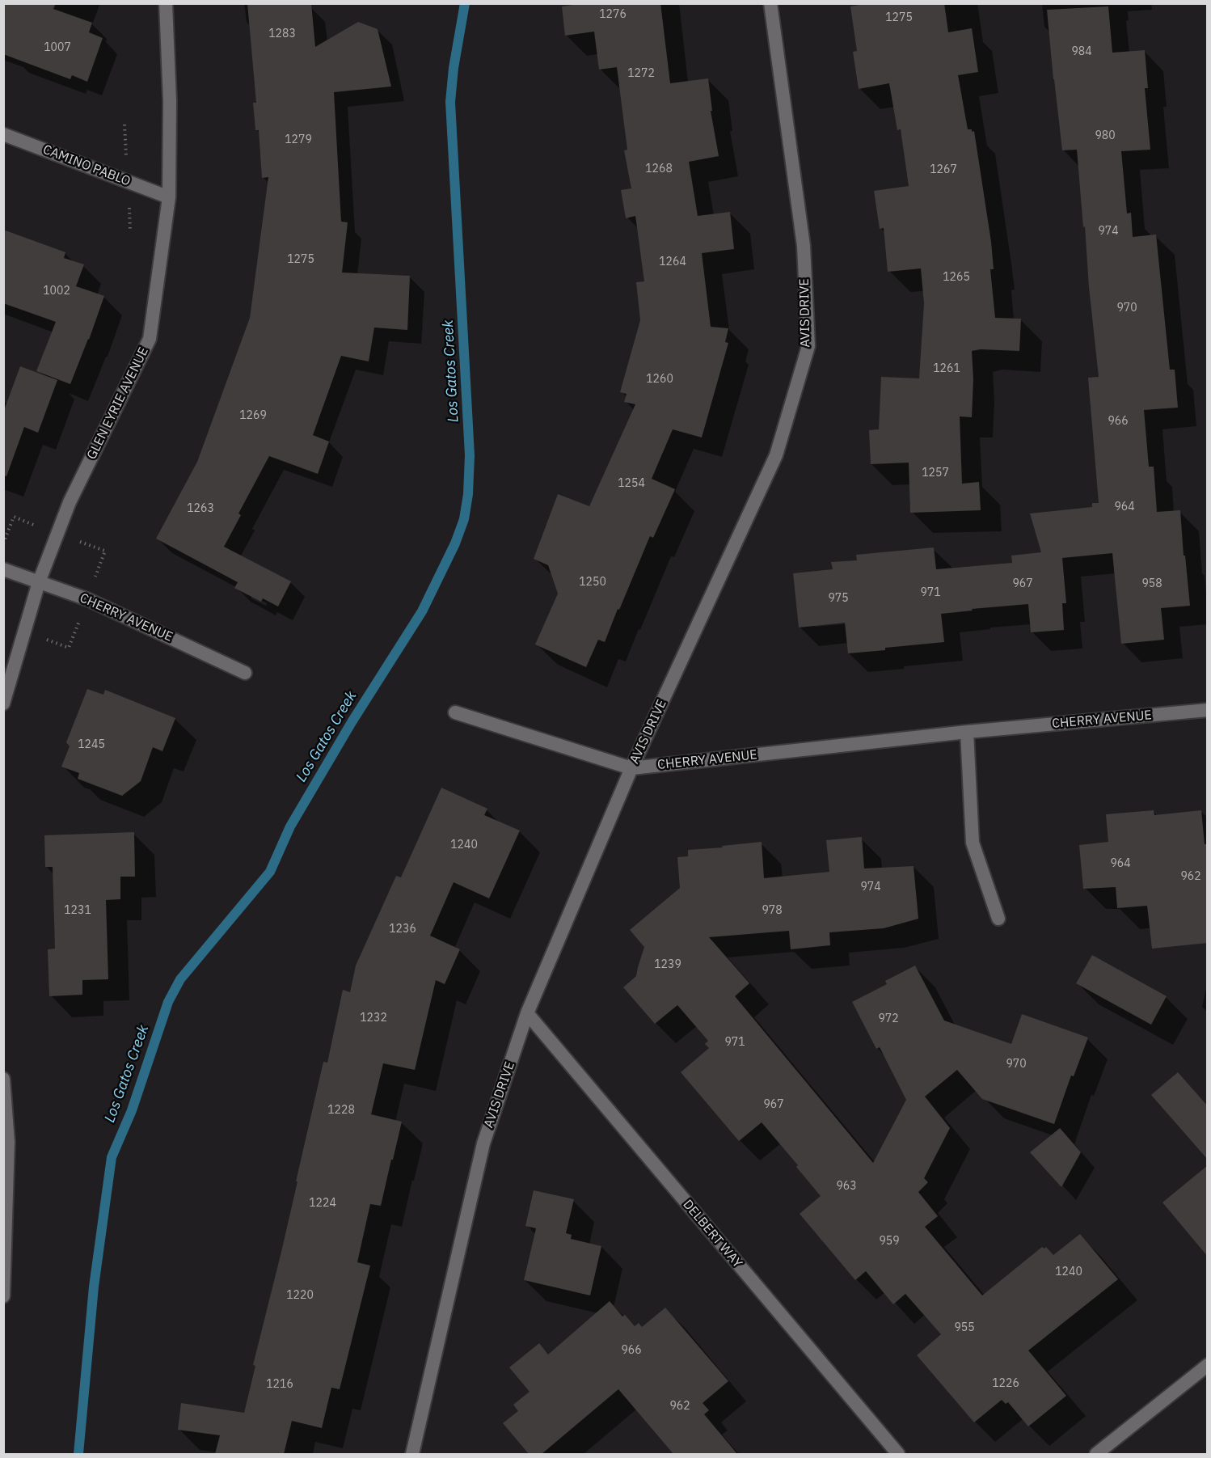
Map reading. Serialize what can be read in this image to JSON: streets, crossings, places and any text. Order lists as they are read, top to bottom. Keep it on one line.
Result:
{"streets":{"street":["CAMINO PABLO","AVIS DRIVE","GLEN EYRIE AVENUE","CHERRY AVENUE","DELBERT WAY"]},"crossings":[["CAMINO PABLO","GLEN EYRIE AVENUE"],["AVIS DRIVE","CHERRY AVENUE"],["AVIS DRIVE","DELBERT WAY"],["GLEN EYRIE AVENUE","CHERRY AVENUE"]],"water":["Los Gatos Creek"],"house_numbers":["1276","1275","1283","1007","984","1272","980","1279","1268","1267","974","1275","1264","1265","1002","970","1261","1260","1269","966","1257","1254","964","1263","1250","967","958","971","975","1245","1240","964","962","974","1231","978","1236","1239","1232","972","971","970","967","1228","963","1224","959","1240","1220","955","966","1226","1216","962"]}
